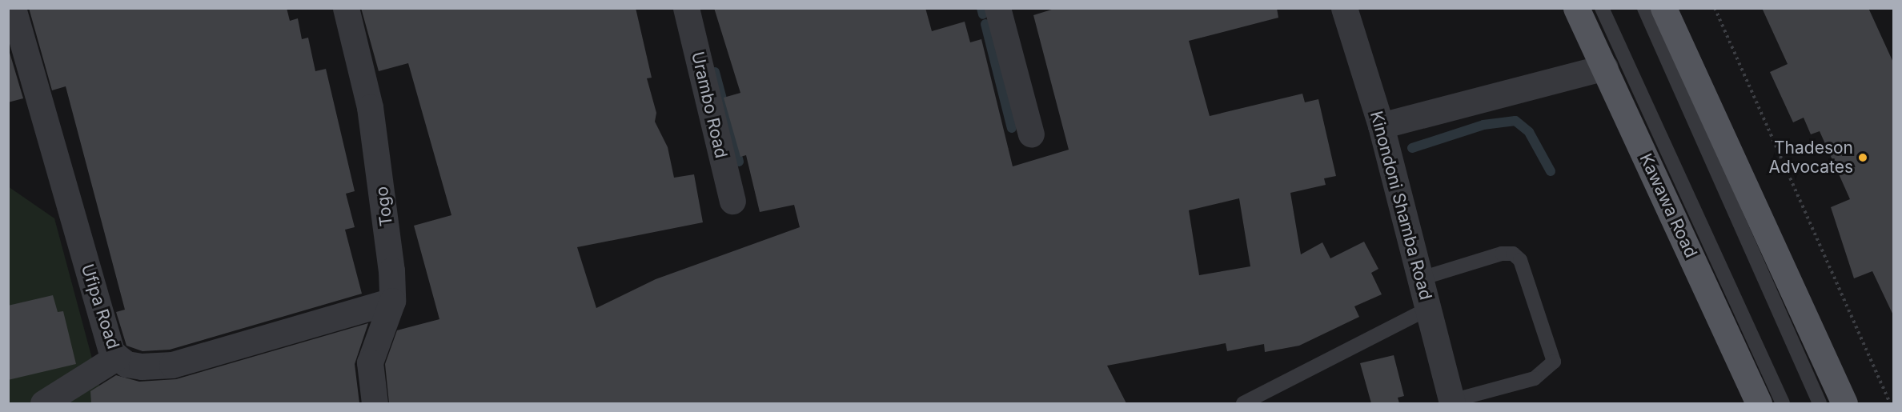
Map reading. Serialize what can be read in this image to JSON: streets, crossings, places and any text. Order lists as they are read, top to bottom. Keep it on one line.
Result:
{"streets":{"main road":["Kawawa Road"],"street":["Urambo Road","Kinondoni Shamba Road","Togo","Ufipa Road"]},"crossings":[["Togo","Ufipa Road"]],"places":["Thadeson Advocates"]}
